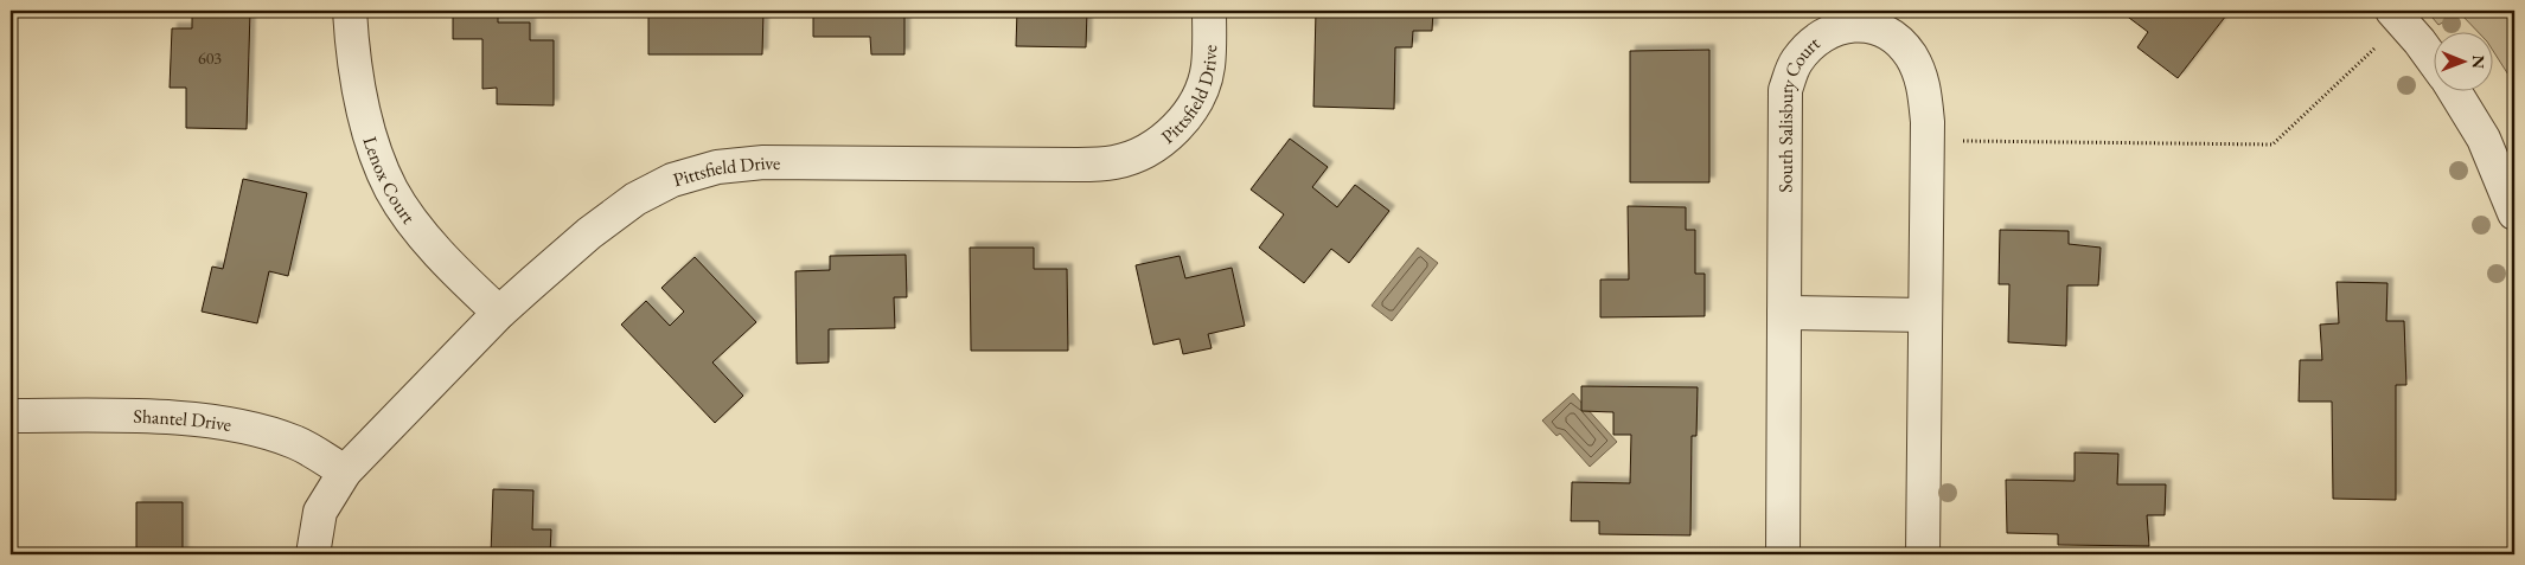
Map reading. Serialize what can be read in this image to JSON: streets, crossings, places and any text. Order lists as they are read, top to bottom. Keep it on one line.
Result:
{"streets":{"street":["Pittsfield Drive","South Salisbury Court","Lenox Court","Shantel Drive"]},"crossings":[["Pittsfield Drive","Lenox Court"],["Pittsfield Drive","Shantel Drive"]],"house_numbers":["603"],"north":"right"}
